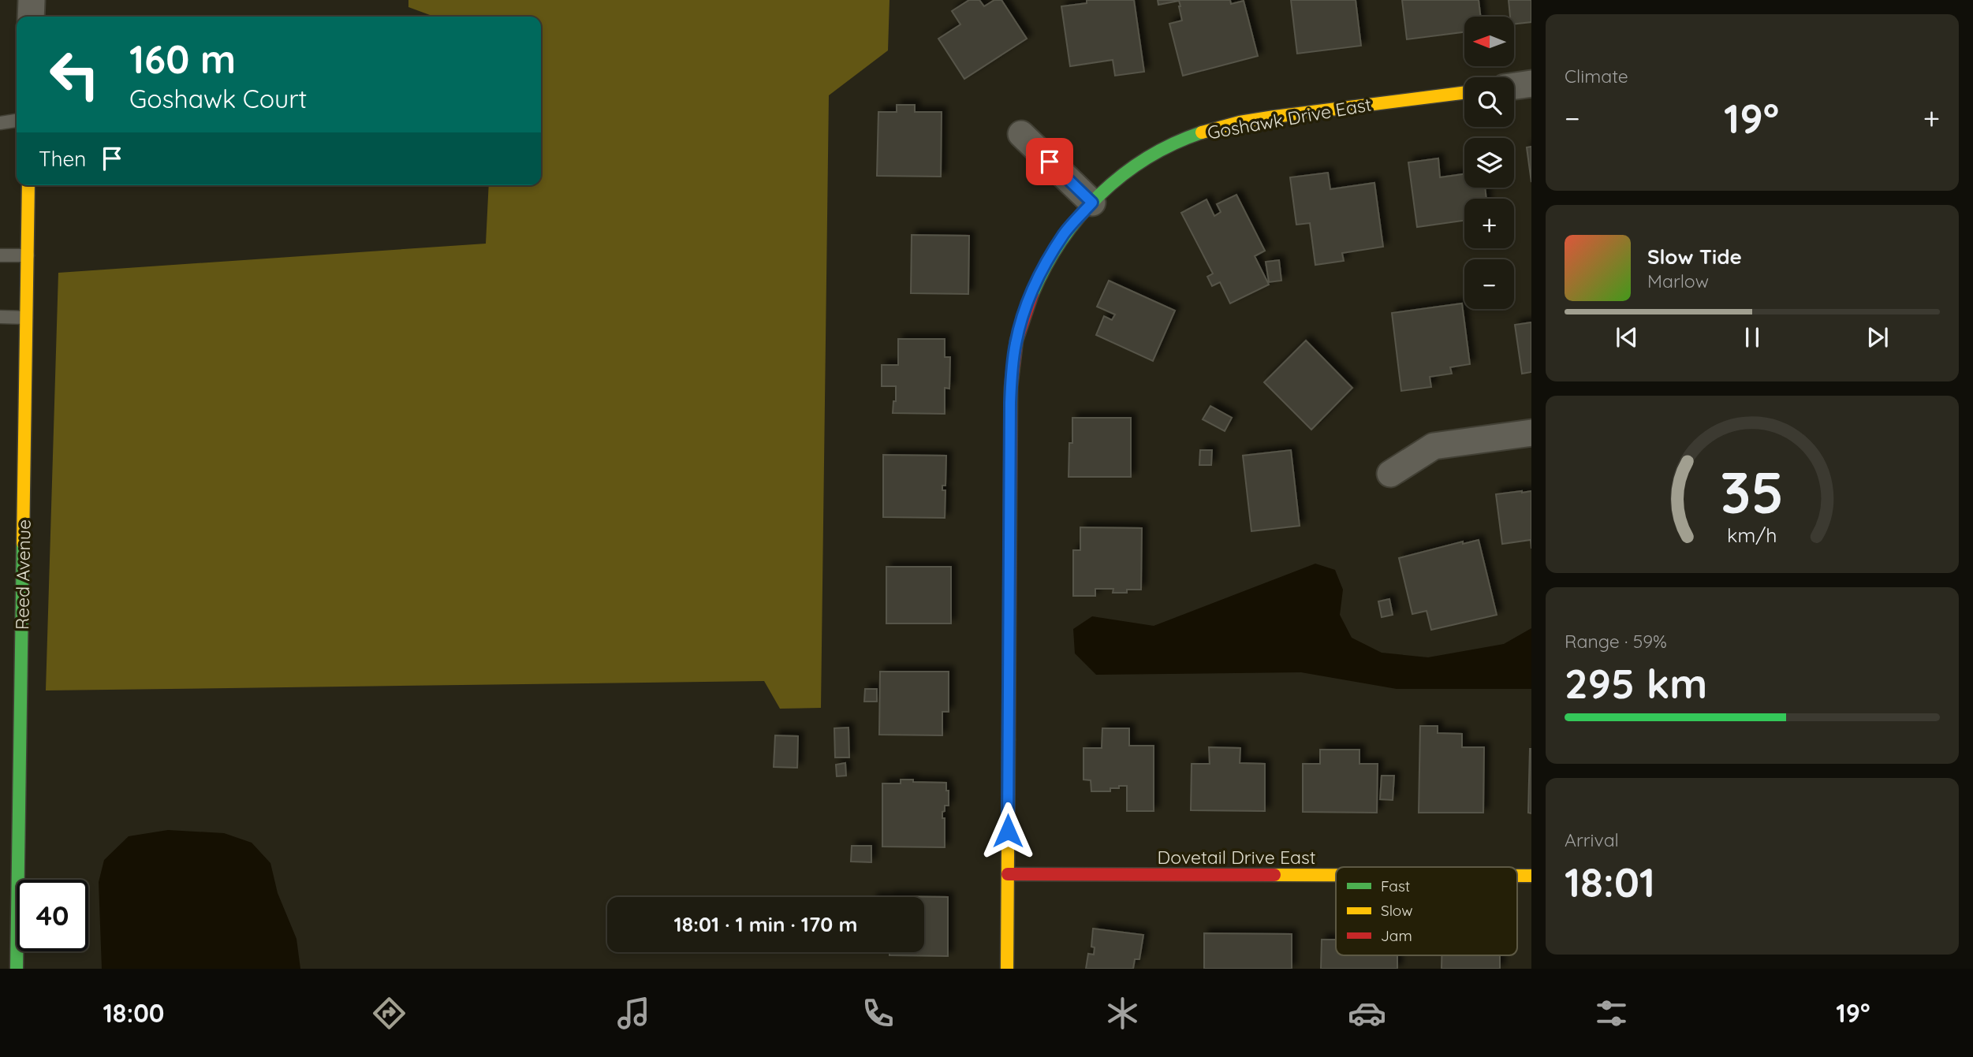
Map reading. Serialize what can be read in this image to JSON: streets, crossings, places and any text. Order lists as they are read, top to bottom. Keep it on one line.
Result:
{"streets":{"street":["Goshawk Drive East","Reed Avenue","Dovetail Drive East"]},"crossings":[["Goshawk Drive East","Dovetail Drive East"]],"legend":["Fast","Slow","Jam"],"north":"left","page":{"tile":["Climate",["Range · 59%","295 km"],["Arrival","18:01"]],"map_buttons":["+","−"],"turn":["160 m","Goshawk Court"],"heat":["−","19°","+"],"then":"Then","song":["Slow Tide","Marlow"],"limit":"40","trip":"18:01 · 1 min · 170 m","tabs":["18:00","19°"],"gauge":["35","km/h"]}}
